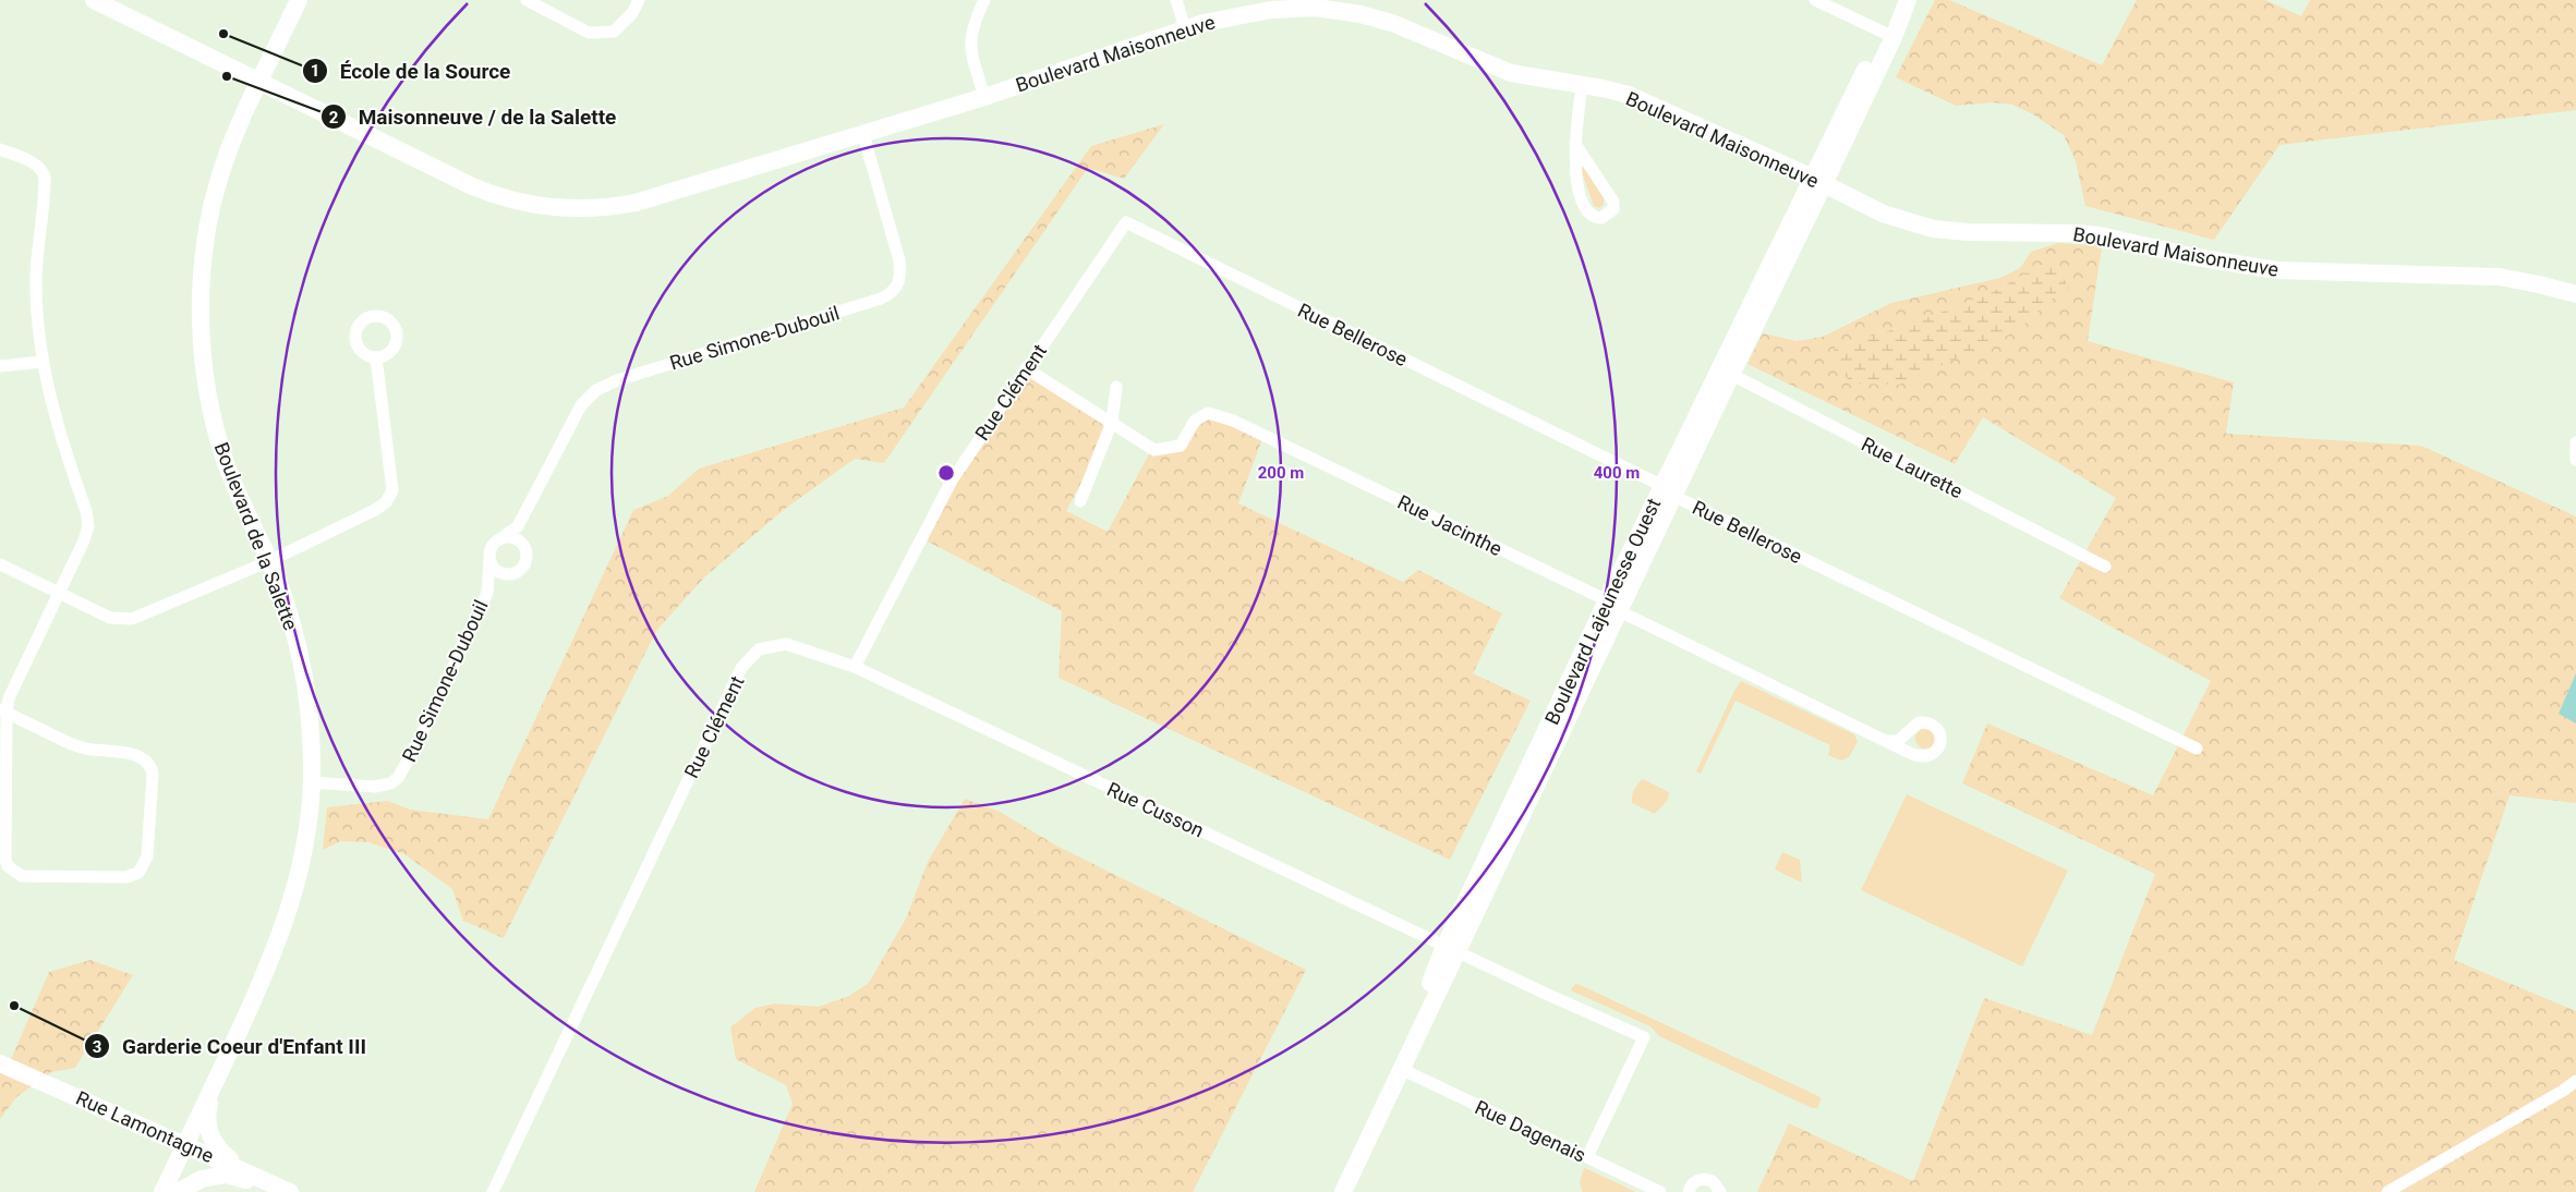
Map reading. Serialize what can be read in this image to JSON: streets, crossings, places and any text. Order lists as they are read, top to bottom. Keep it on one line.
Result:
{"streets":{"street":["Boulevard Maisonneuve","Rue Bellerose","Rue Simone-Dubouil","Rue Clément","Rue Laurette","Rue Jacinthe","Boulevard de la Salette","Boulevard Lajeunesse Ouest","Rue Cusson","Rue Lamontagne","Rue Dagenais"]},"crossings":[["Boulevard Maisonneuve","Rue Simone-Dubouil"],["Boulevard Maisonneuve","Boulevard de la Salette"],["Boulevard Maisonneuve","Boulevard Lajeunesse Ouest"],["Rue Bellerose","Rue Clément"],["Rue Bellerose","Boulevard Lajeunesse Ouest"],["Rue Simone-Dubouil","Boulevard de la Salette"],["Rue Clément","Rue Jacinthe"],["Rue Clément","Rue Cusson"],["Rue Laurette","Boulevard Lajeunesse Ouest"],["Rue Jacinthe","Boulevard Lajeunesse Ouest"],["Boulevard de la Salette","Rue Lamontagne"],["Boulevard Lajeunesse Ouest","Rue Cusson"],["Boulevard Lajeunesse Ouest","Rue Dagenais"],["Rue Cusson","Rue Dagenais"]],"places":["École de la Source","Maisonneuve / de la Salette","Garderie Coeur d'Enfant III"],"rings":["200 m","400 m"]}
